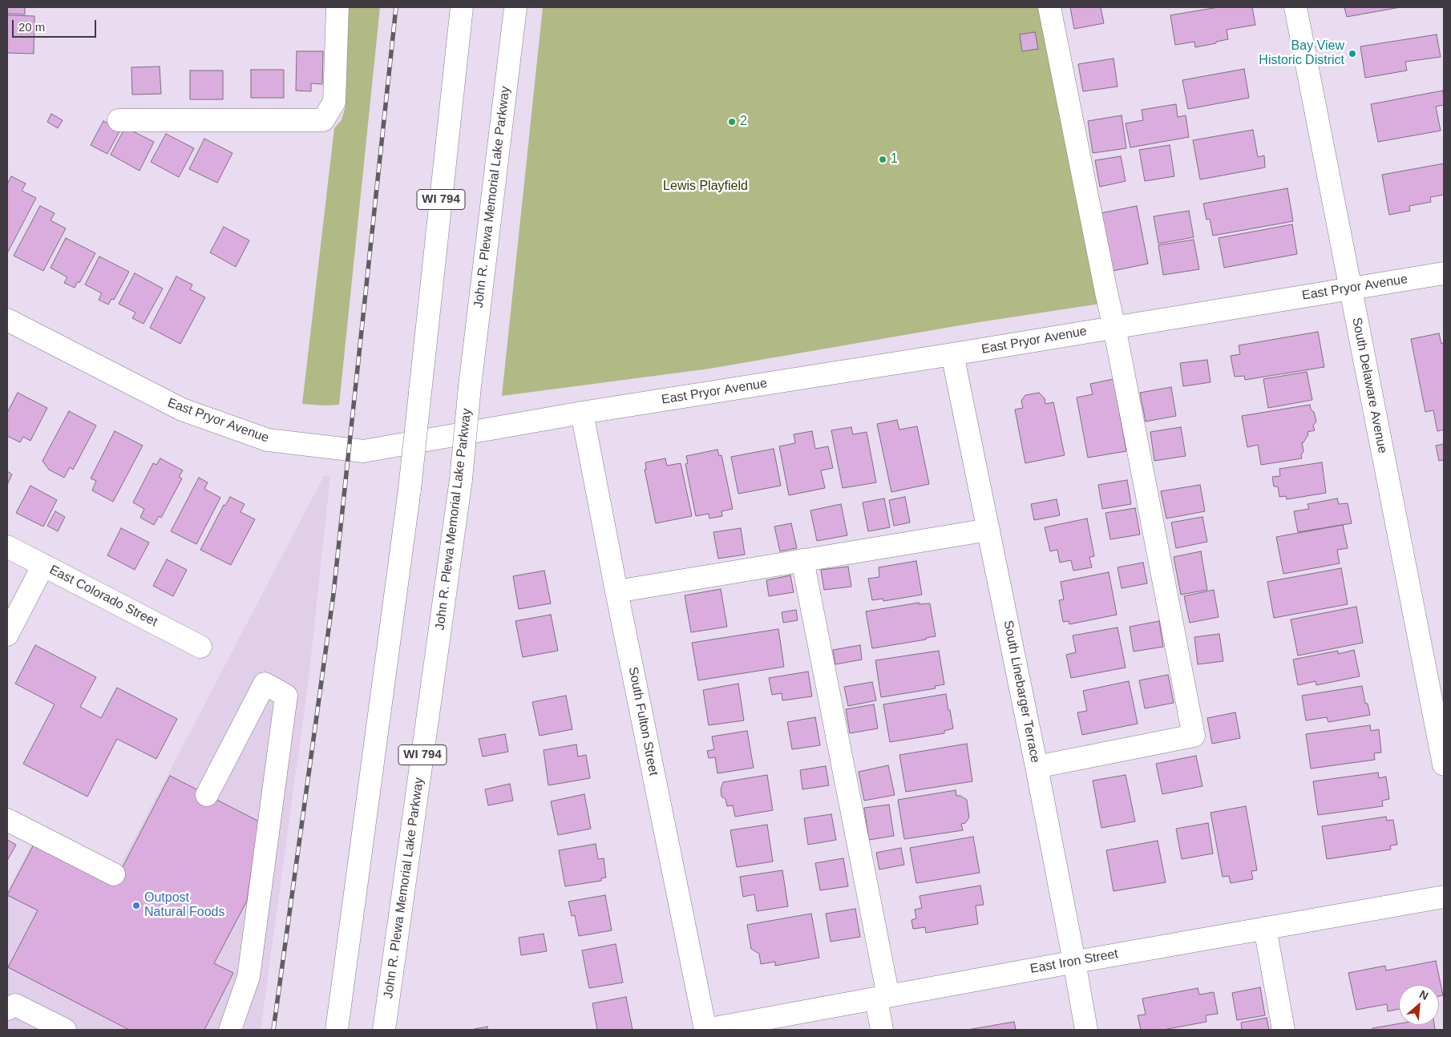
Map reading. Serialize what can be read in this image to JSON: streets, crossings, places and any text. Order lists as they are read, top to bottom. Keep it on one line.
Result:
{"streets":{"street":["John R. Plewa Memorial Lake Parkway","WI 794","East Pryor Avenue","South Delaware Avenue","East Colorado Street","South Linebarger Terrace","South Fulton Street","East Iron Street"]},"crossings":[["East Pryor Avenue","South Delaware Avenue"],["East Pryor Avenue","South Linebarger Terrace"],["East Pryor Avenue","South Fulton Street"],["South Linebarger Terrace","East Iron Street"],["South Fulton Street","East Iron Street"]],"parks":["Lewis Playfield"],"places":["Bay View Historic District","2","1","Outpost Natural Foods"],"scale_bar":"20 m","north":"top right"}
